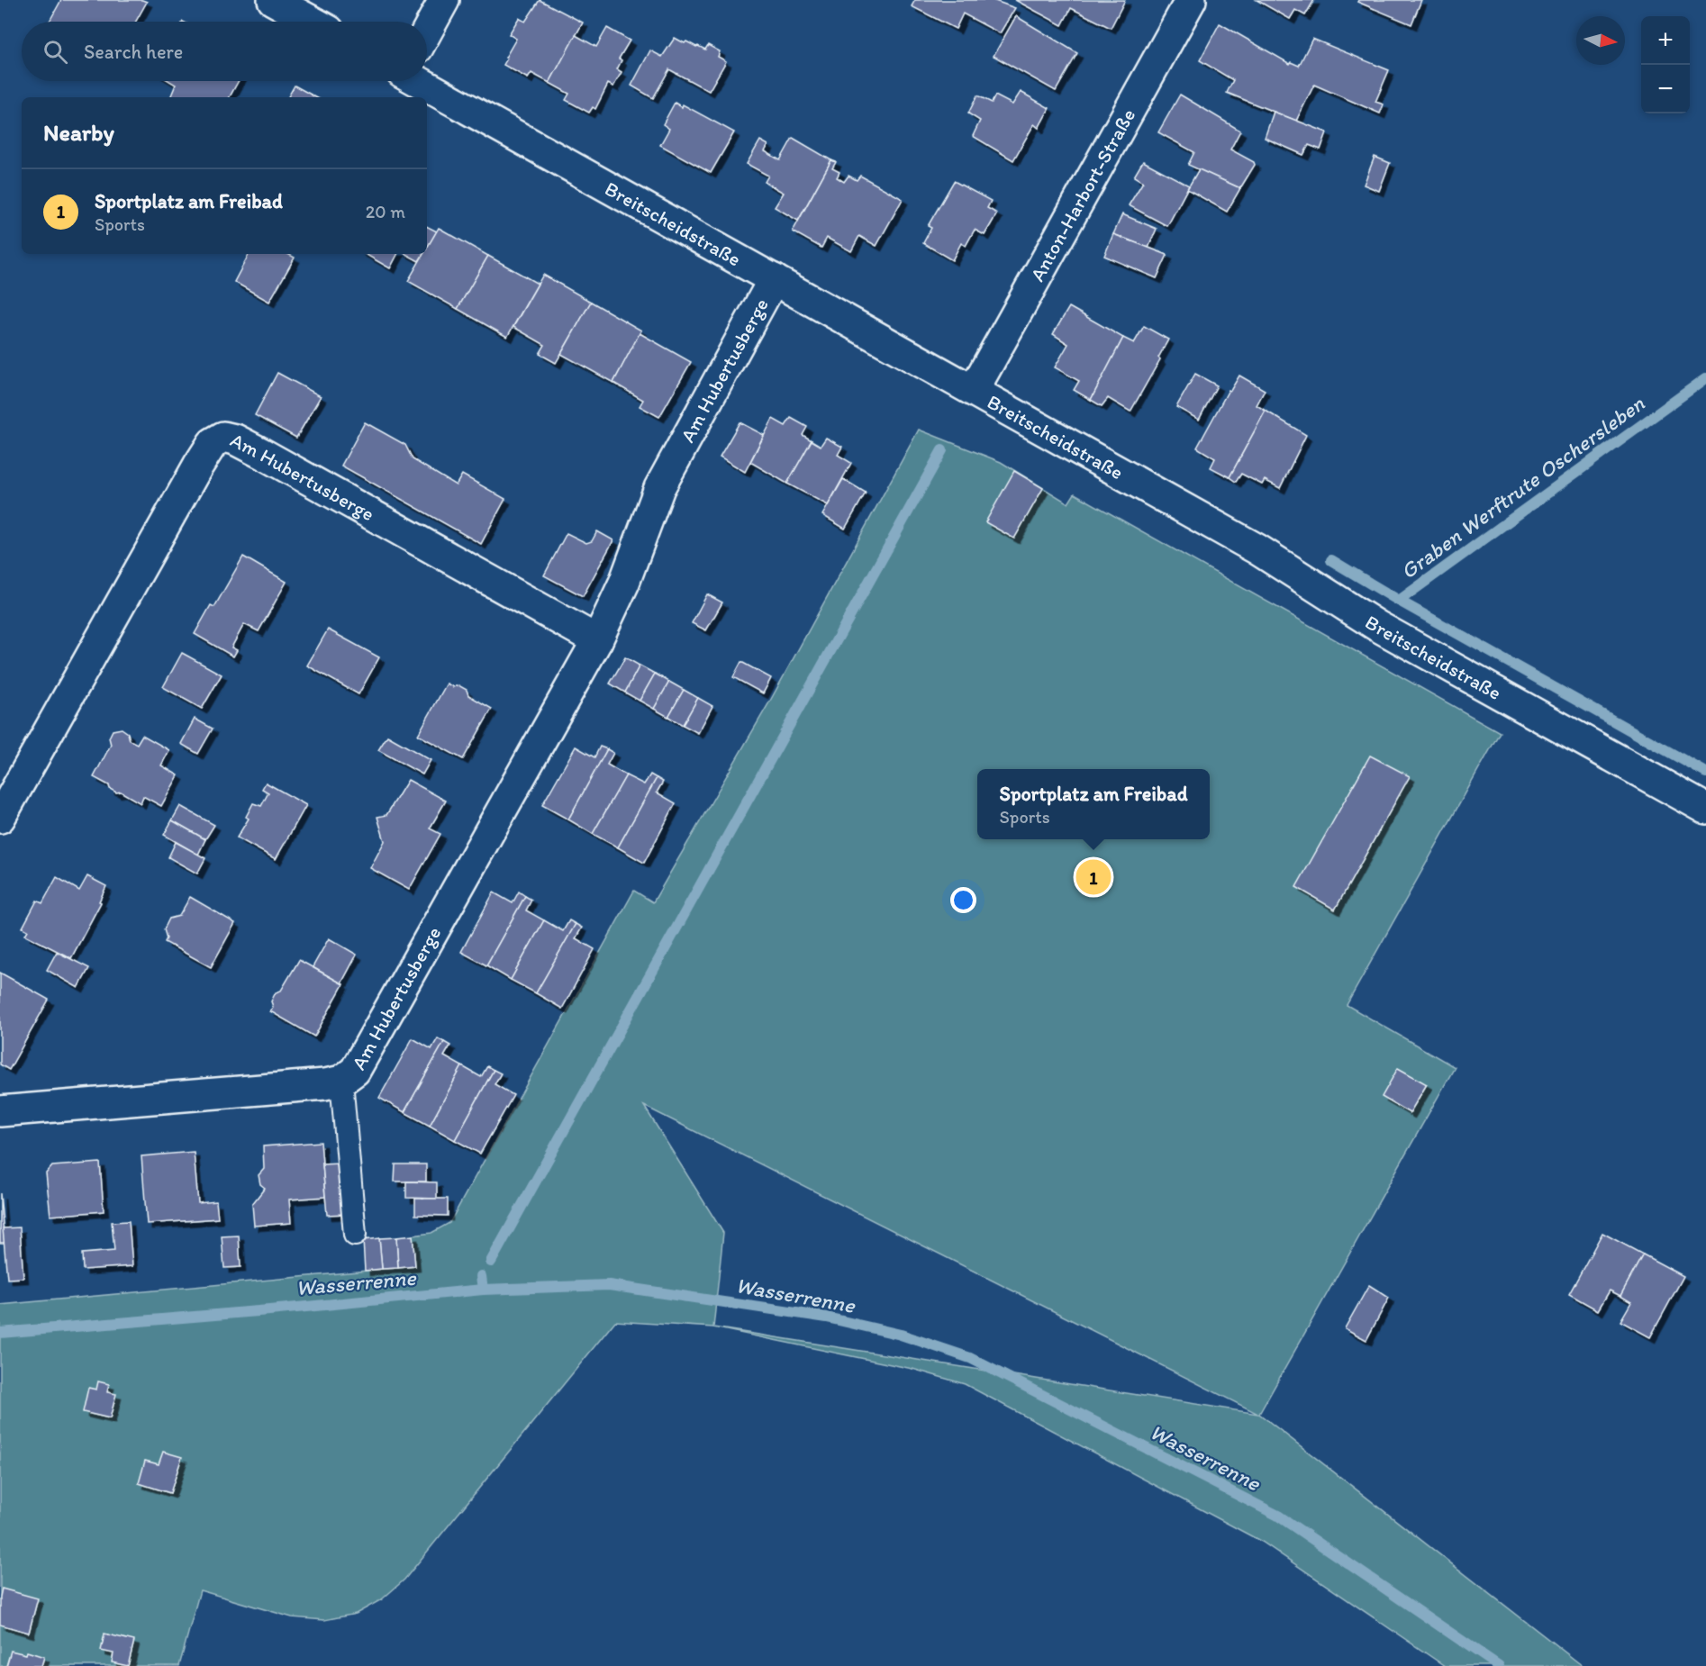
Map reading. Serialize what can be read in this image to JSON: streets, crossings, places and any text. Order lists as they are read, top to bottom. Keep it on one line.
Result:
{"streets":{"street":["Anton-Harbort-Straße","Breitscheidstraße","Am Hubertusberge"]},"crossings":[["Anton-Harbort-Straße","Breitscheidstraße"],["Breitscheidstraße","Am Hubertusberge"]],"water":["Graben Werftrute Oschersleben","Wasserrenne"],"north":"right","page":{"map_buttons":["+","−"],"search":"Search here","heading":"Nearby","list":[{"mark":"1","name":"Sportplatz am Freibad","note":"Sports","value":"20 m"}],"popup":["Sportplatz am Freibad","Sports"],"pins":"1"}}
